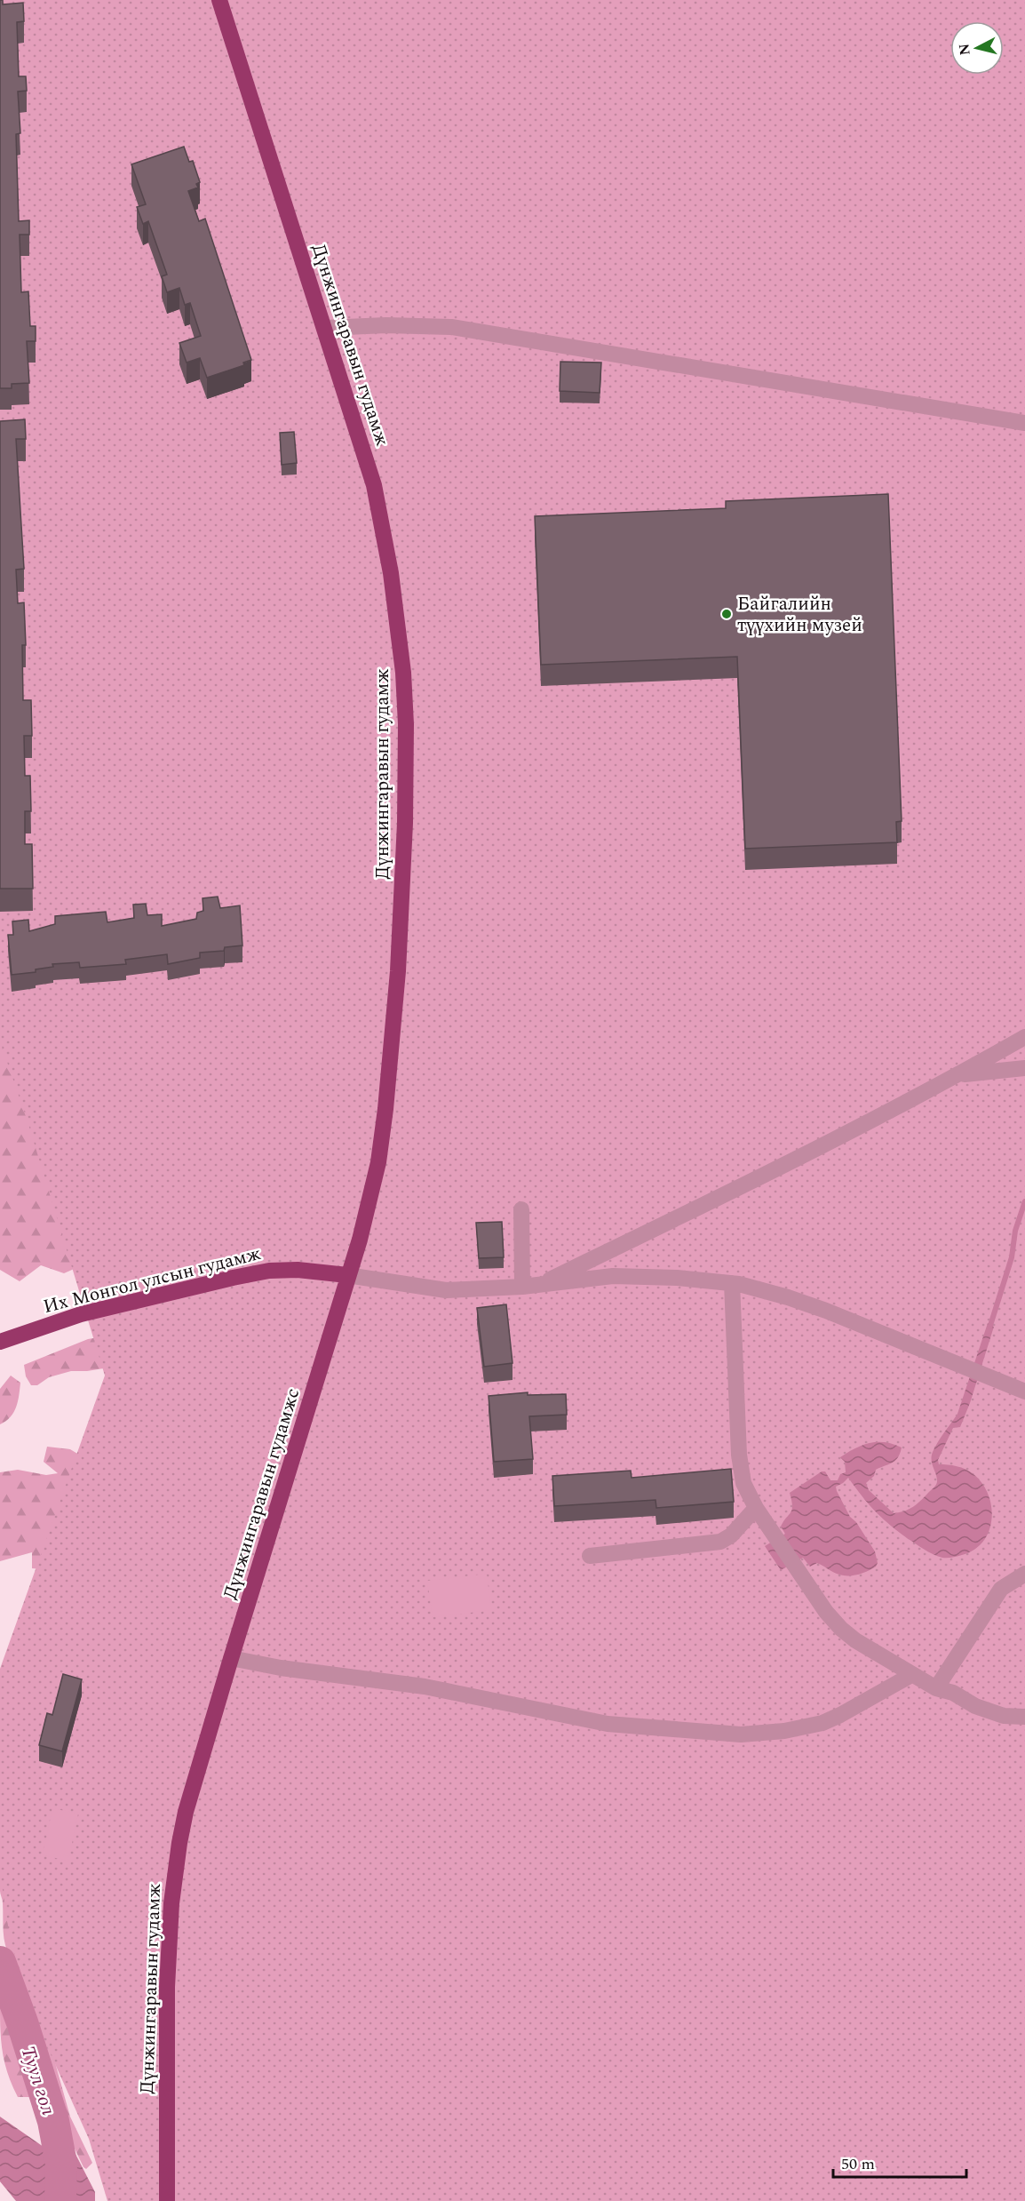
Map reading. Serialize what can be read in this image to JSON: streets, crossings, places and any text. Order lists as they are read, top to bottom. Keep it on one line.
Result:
{"streets":{"main road":["Дүнжингаравын гудамж","Их Монгол улсын гудамж","Дүнжингаравын гудамжс"]},"crossings":[["Дүнжингаравын гудамж","Их Монгол улсын гудамж"],["Дүнжингаравын гудамж","Дүнжингаравын гудамжс"]],"water":["Туул гол"],"places":["Байгалийн түүхийн музей"],"scale_bar":"50 m","north":"left"}
